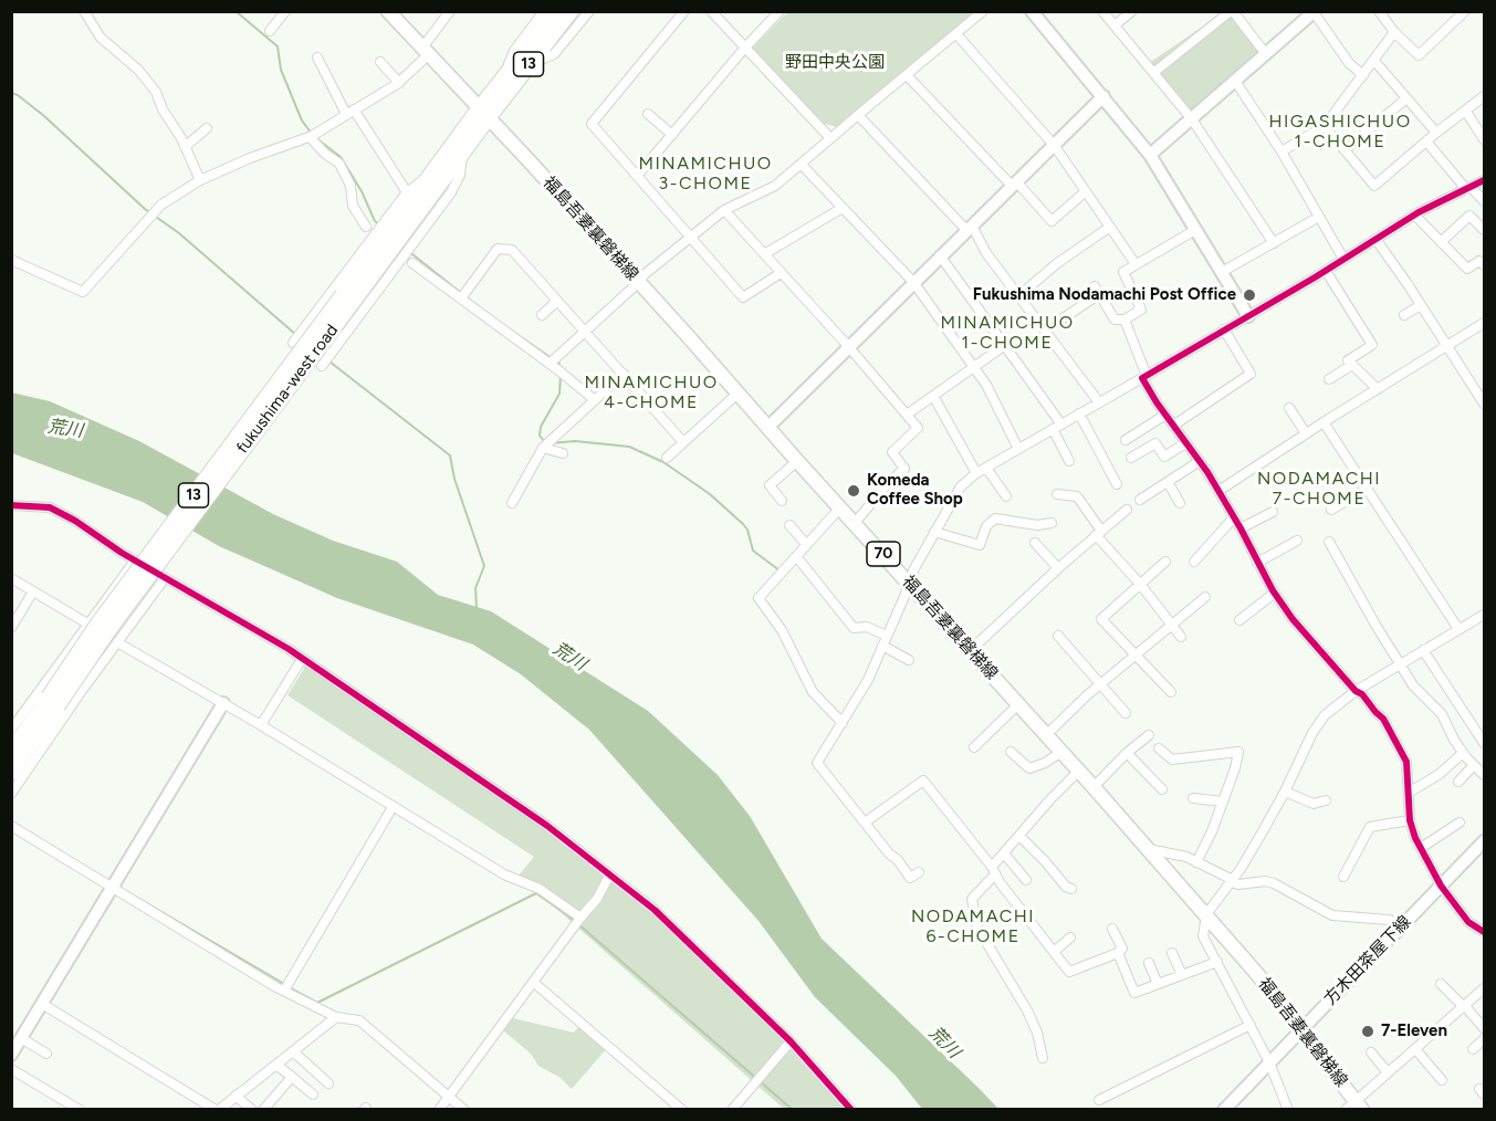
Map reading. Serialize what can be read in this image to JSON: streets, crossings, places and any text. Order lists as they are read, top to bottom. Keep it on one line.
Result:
{"streets":{"highway":["13","fukushima-west road"],"main road":["福島吾妻裏磐梯線","70"],"street":["方木田茶屋下線"]},"crossings":[["福島吾妻裏磐梯線","fukushima-west road"],["福島吾妻裏磐梯線","方木田茶屋下線"]],"districts":["HIGASHICHUO 1-CHOME","MINAMICHUO 3-CHOME","MINAMICHUO 1-CHOME","MINAMICHUO 4-CHOME","NODAMACHI 7-CHOME","NODAMACHI 6-CHOME"],"water":["荒川"],"parks":["野田中央公園"],"places":["Fukushima Nodamachi Post Office","Komeda Coffee Shop","7-Eleven"]}
